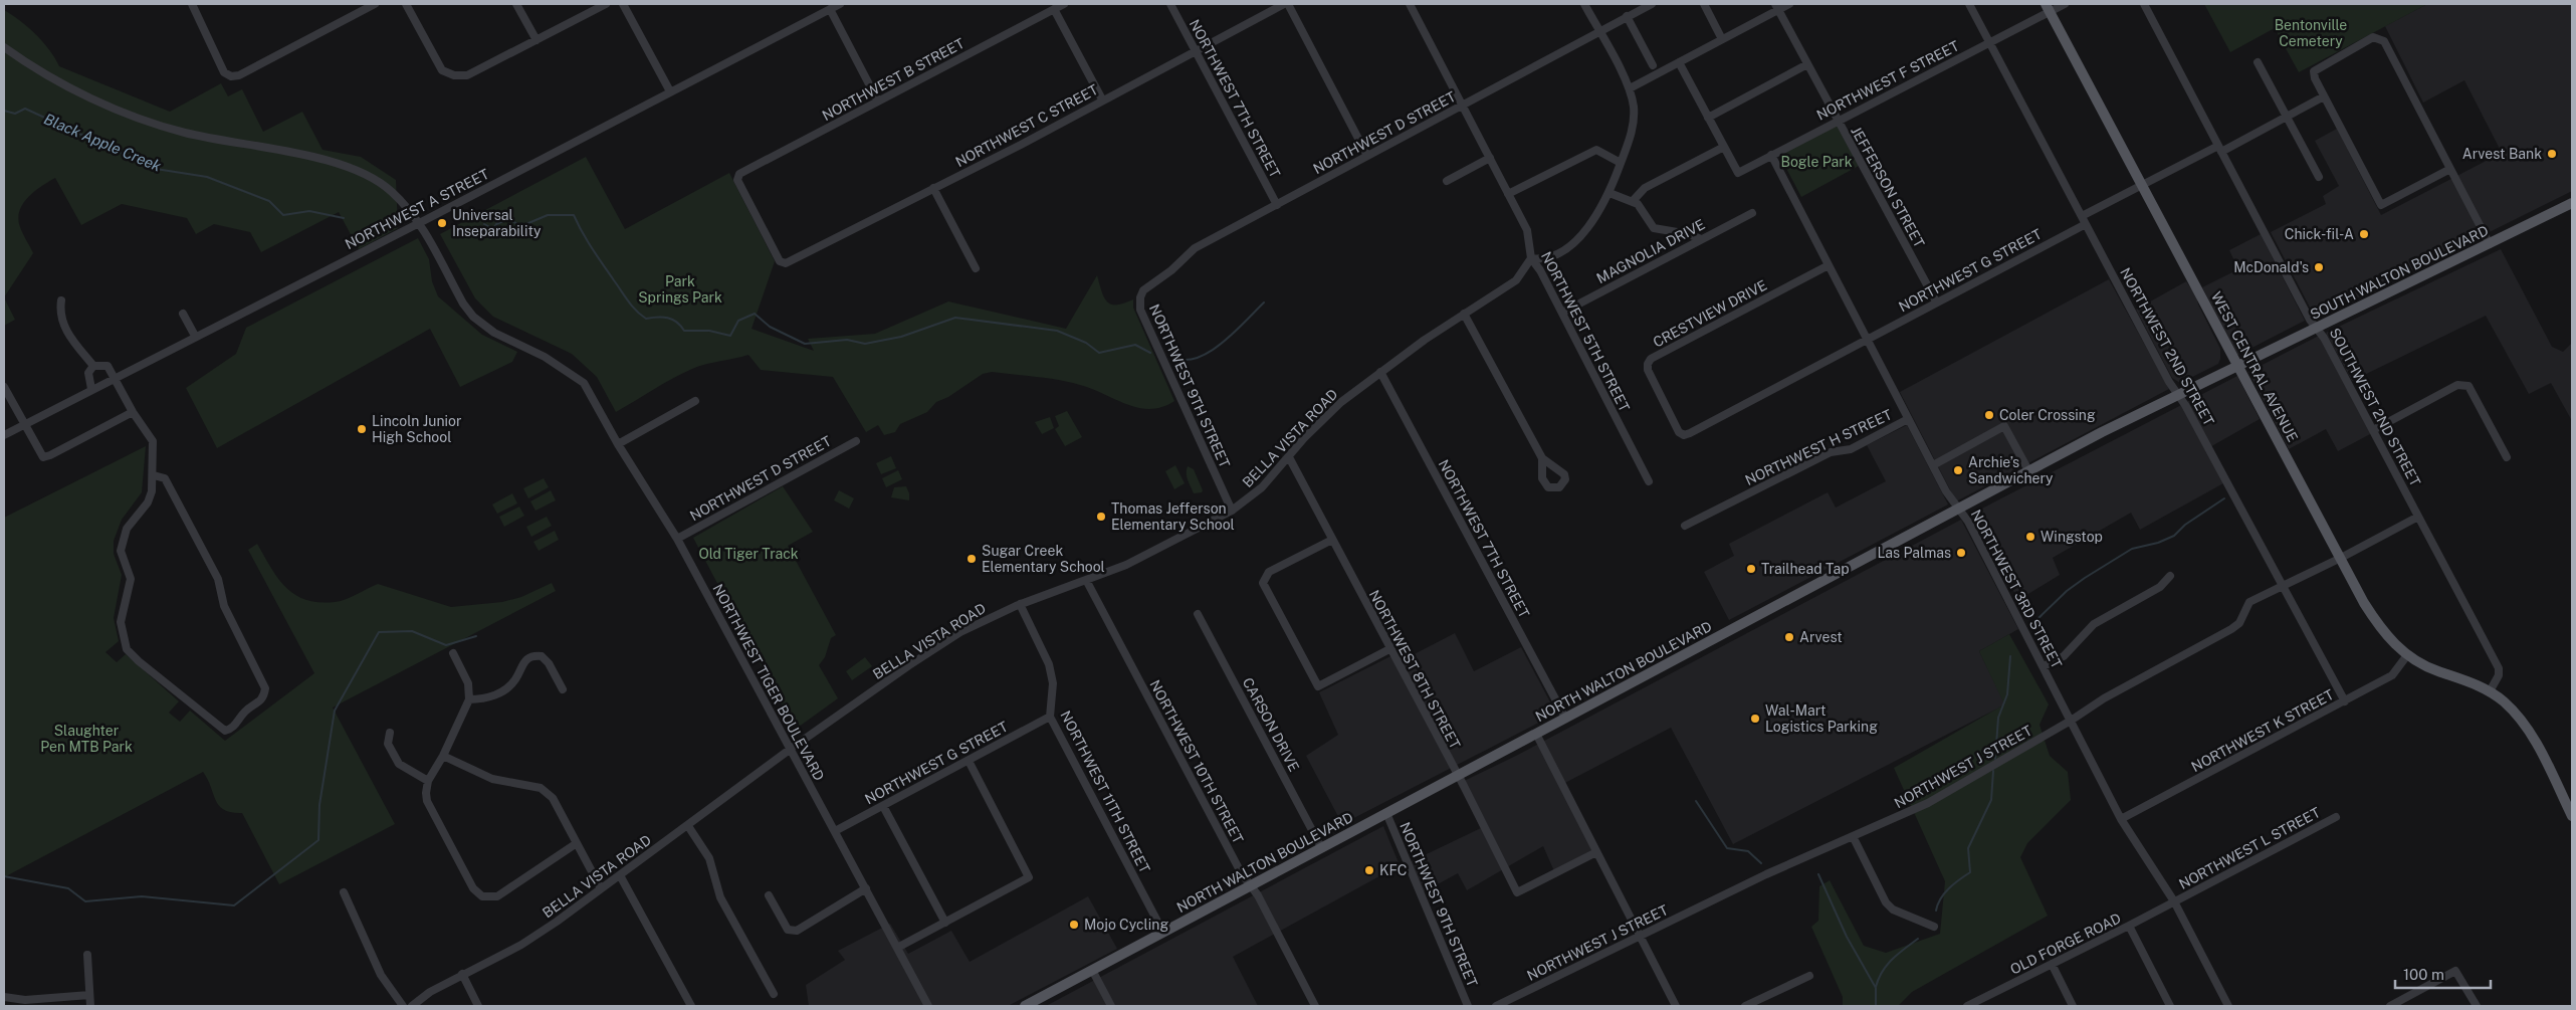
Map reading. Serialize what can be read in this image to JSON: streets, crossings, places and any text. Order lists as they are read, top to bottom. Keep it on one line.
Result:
{"streets":{"main road":["SOUTH WALTON BOULEVARD","WEST CENTRAL AVENUE","NORTH WALTON BOULEVARD"],"street":["NORTHWEST B STREET","NORTHWEST F STREET","NORTHWEST 7TH STREET","NORTHWEST C STREET","NORTHWEST D STREET","JEFFERSON STREET","NORTHWEST A STREET","MAGNOLIA DRIVE","NORTHWEST G STREET","CRESTVIEW DRIVE","NORTHWEST 5TH STREET","NORTHWEST 2ND STREET","NORTHWEST 9TH STREET","SOUTHWEST 2ND STREET","BELLA VISTA ROAD","NORTHWEST H STREET","NORTHWEST 3RD STREET","NORTHWEST 8TH STREET","NORTHWEST TIGER BOULEVARD","CARSON DRIVE","NORTHWEST K STREET","NORTHWEST 10TH STREET","NORTHWEST J STREET","NORTHWEST 11TH STREET","NORTHWEST L STREET","OLD FORGE ROAD"]},"crossings":[["NORTHWEST B STREET","NORTHWEST C STREET"],["NORTHWEST F STREET","JEFFERSON STREET"],["NORTHWEST F STREET","NORTHWEST 2ND STREET"],["NORTHWEST F STREET","WEST CENTRAL AVENUE"],["NORTHWEST F STREET","NORTHWEST 3RD STREET"],["NORTHWEST 7TH STREET","NORTHWEST C STREET"],["NORTHWEST 7TH STREET","NORTHWEST D STREET"],["NORTHWEST 7TH STREET","BELLA VISTA ROAD"],["NORTHWEST 7TH STREET","NORTH WALTON BOULEVARD"],["NORTHWEST D STREET","NORTHWEST 5TH STREET"],["NORTHWEST D STREET","NORTHWEST 9TH STREET"],["NORTHWEST D STREET","NORTHWEST TIGER BOULEVARD"],["JEFFERSON STREET","NORTHWEST G STREET"],["NORTHWEST A STREET","NORTHWEST TIGER BOULEVARD"],["MAGNOLIA DRIVE","NORTHWEST 5TH STREET"],["NORTHWEST G STREET","CRESTVIEW DRIVE"],["NORTHWEST G STREET","NORTHWEST 2ND STREET"],["NORTHWEST G STREET","WEST CENTRAL AVENUE"],["NORTHWEST G STREET","SOUTHWEST 2ND STREET"],["NORTHWEST G STREET","NORTHWEST 3RD STREET"],["NORTHWEST G STREET","NORTHWEST TIGER BOULEVARD"],["NORTHWEST G STREET","NORTHWEST 11TH STREET"],["SOUTH WALTON BOULEVARD","WEST CENTRAL AVENUE"],["SOUTH WALTON BOULEVARD","SOUTHWEST 2ND STREET"],["SOUTH WALTON BOULEVARD","NORTH WALTON BOULEVARD"],["CRESTVIEW DRIVE","NORTHWEST 3RD STREET"],["NORTHWEST 5TH STREET","BELLA VISTA ROAD"],["NORTHWEST 2ND STREET","NORTH WALTON BOULEVARD"],["NORTHWEST 2ND STREET","NORTHWEST K STREET"],["NORTHWEST 2ND STREET","NORTHWEST J STREET"],["WEST CENTRAL AVENUE","SOUTHWEST 2ND STREET"],["WEST CENTRAL AVENUE","NORTH WALTON BOULEVARD"],["WEST CENTRAL AVENUE","NORTHWEST K STREET"],["WEST CENTRAL AVENUE","NORTHWEST J STREET"],["NORTHWEST 9TH STREET","BELLA VISTA ROAD"],["NORTHWEST 9TH STREET","NORTH WALTON BOULEVARD"],["SOUTHWEST 2ND STREET","NORTHWEST J STREET"],["BELLA VISTA ROAD","NORTHWEST 8TH STREET"],["BELLA VISTA ROAD","NORTHWEST TIGER BOULEVARD"],["BELLA VISTA ROAD","NORTHWEST 10TH STREET"],["BELLA VISTA ROAD","NORTHWEST 11TH STREET"],["NORTHWEST H STREET","NORTHWEST 3RD STREET"],["NORTHWEST 3RD STREET","NORTH WALTON BOULEVARD"],["NORTHWEST 3RD STREET","NORTHWEST K STREET"],["NORTHWEST 3RD STREET","NORTHWEST J STREET"],["NORTHWEST 3RD STREET","NORTHWEST L STREET"],["NORTHWEST 3RD STREET","OLD FORGE ROAD"],["NORTHWEST 8TH STREET","NORTH WALTON BOULEVARD"],["NORTH WALTON BOULEVARD","CARSON DRIVE"],["NORTH WALTON BOULEVARD","NORTHWEST 10TH STREET"],["NORTH WALTON BOULEVARD","NORTHWEST 11TH STREET"],["NORTHWEST L STREET","OLD FORGE ROAD"]],"water":["Black Apple Creek"],"parks":["Bentonville Cemetery","Bogle Park","Park Springs Park","Old Tiger Track","Slaughter Pen MTB Park"],"places":["Arvest Bank","Universal Inseparability","Chick-fil-A","McDonald's","Coler Crossing","Lincoln Junior High School","Archie’s Sandwichery","Thomas Jefferson Elementary School","Wingstop","Las Palmas","Sugar Creek Elementary School","Trailhead Tap","Arvest","Wal-Mart Logistics Parking","KFC","Mojo Cycling"],"scale_bar":"100 m"}
